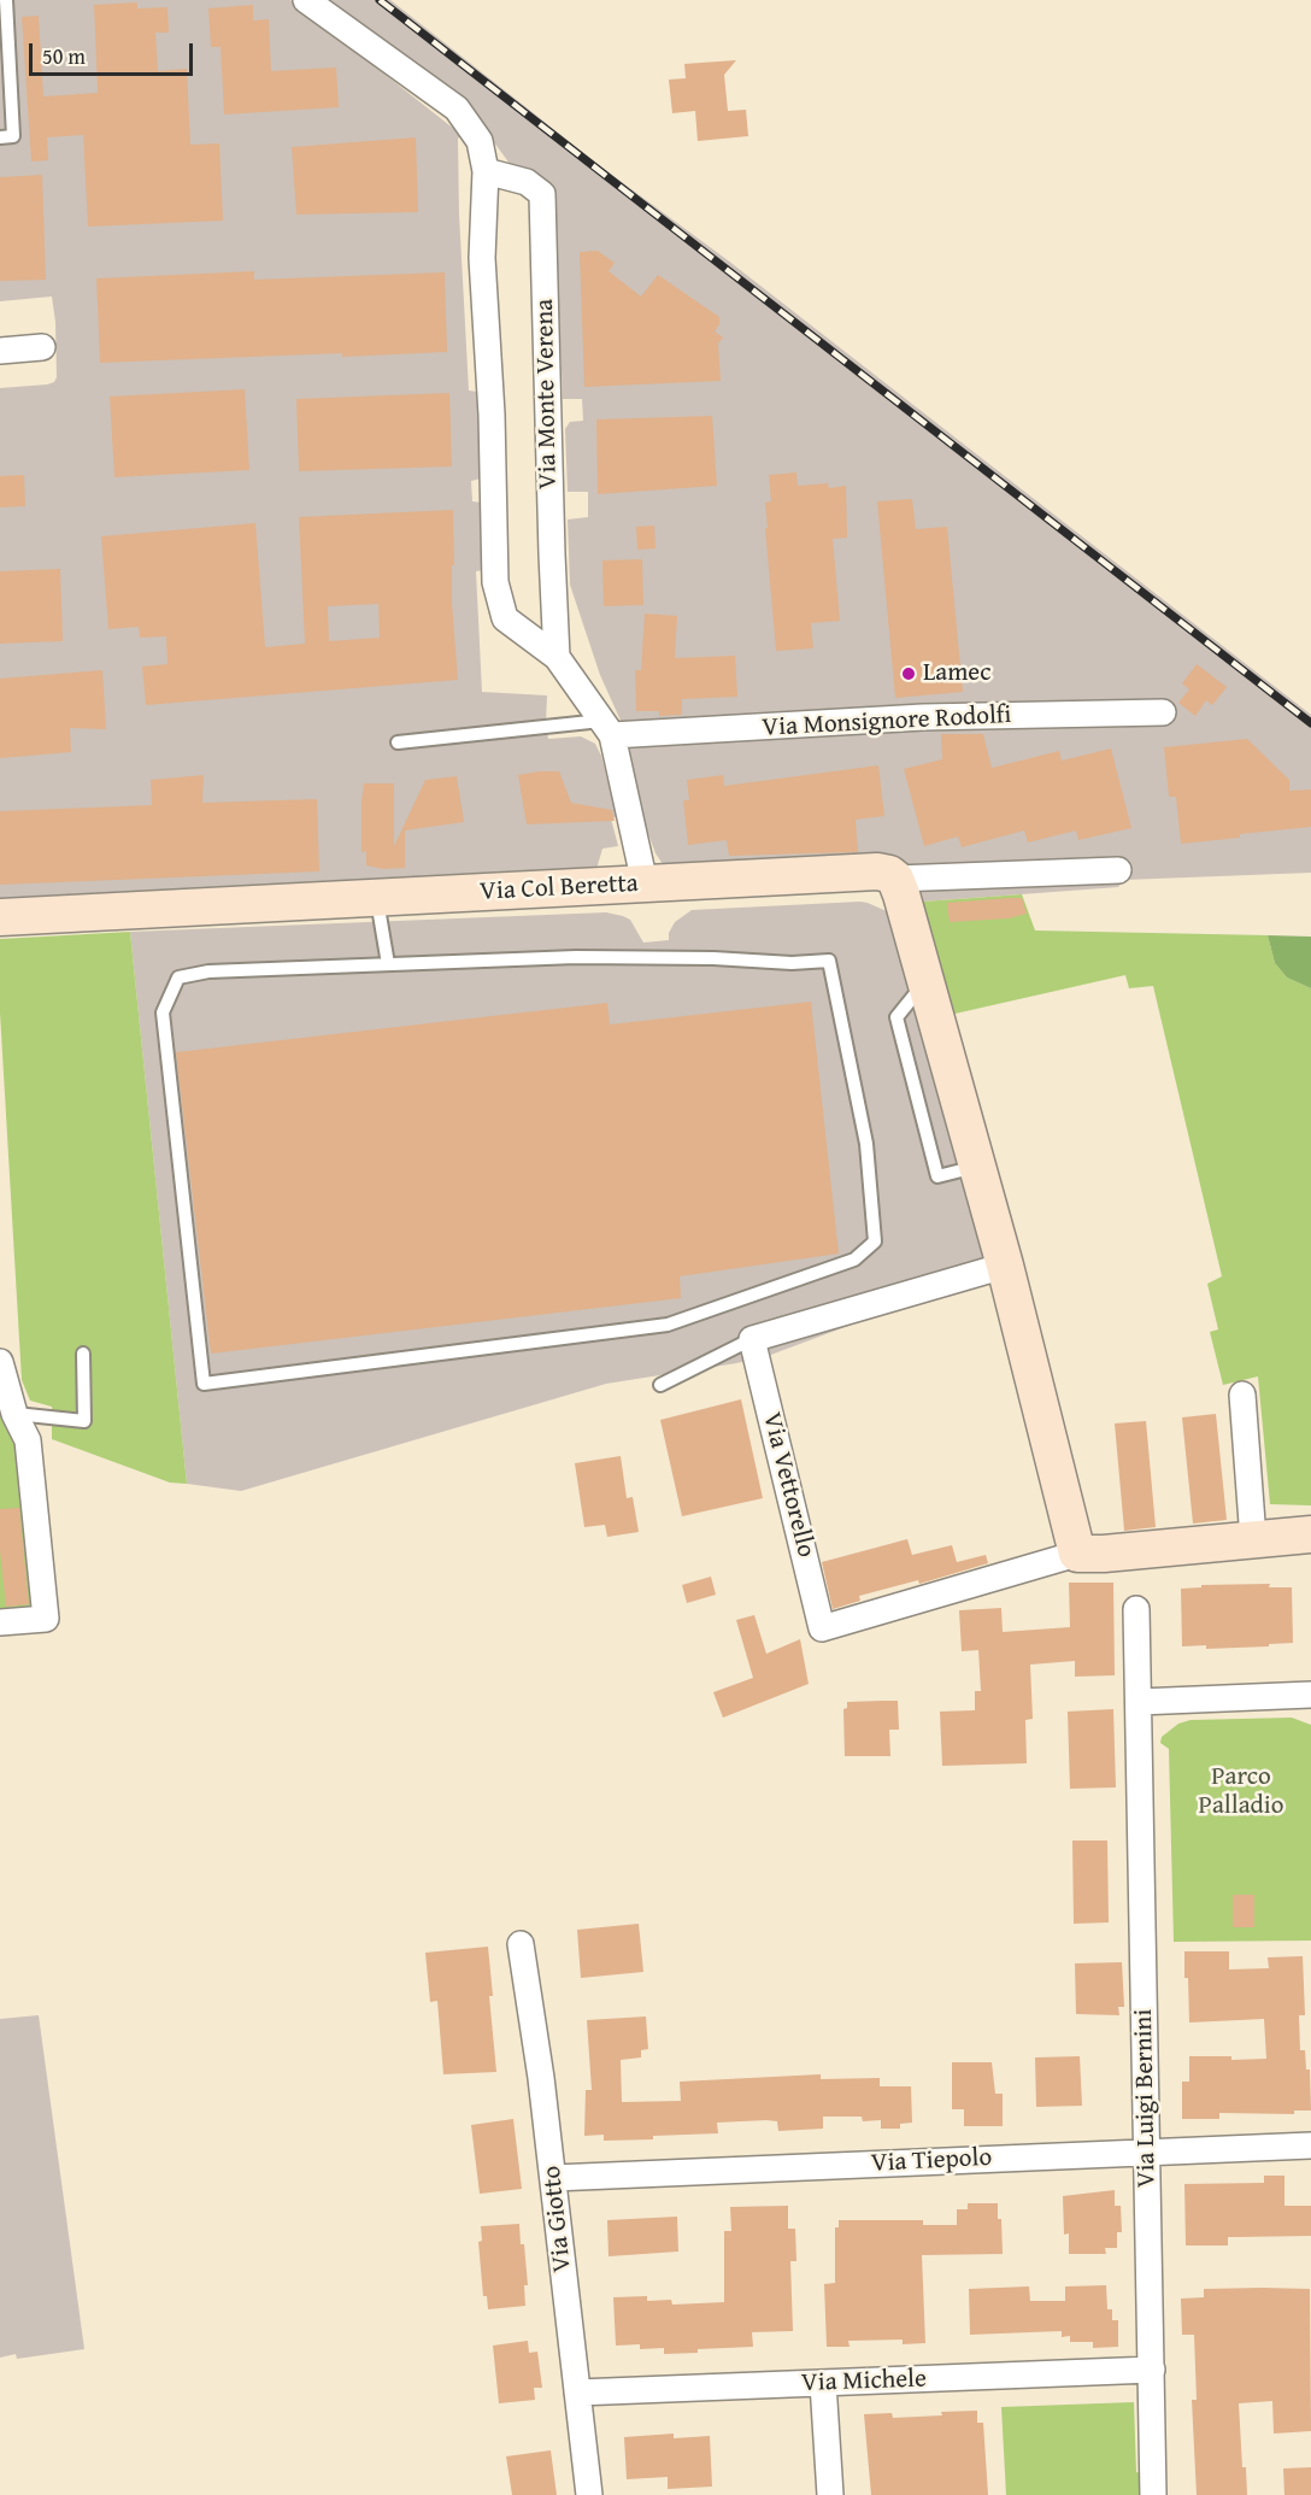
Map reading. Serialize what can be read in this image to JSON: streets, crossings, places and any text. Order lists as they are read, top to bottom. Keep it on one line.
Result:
{"streets":{"street":["Via Monte Verena","Via Monsignore Rodolfi","Via Col Beretta","Via Vettorello","Via Luigi Bernini","Via Tiepolo","Via Giotto","Via Michele"]},"crossings":[["Via Luigi Bernini","Via Tiepolo"],["Via Luigi Bernini","Via Michele"],["Via Tiepolo","Via Giotto"],["Via Giotto","Via Michele"]],"parks":["Parco Palladio"],"places":["Lamec"],"scale_bar":"50 m"}
